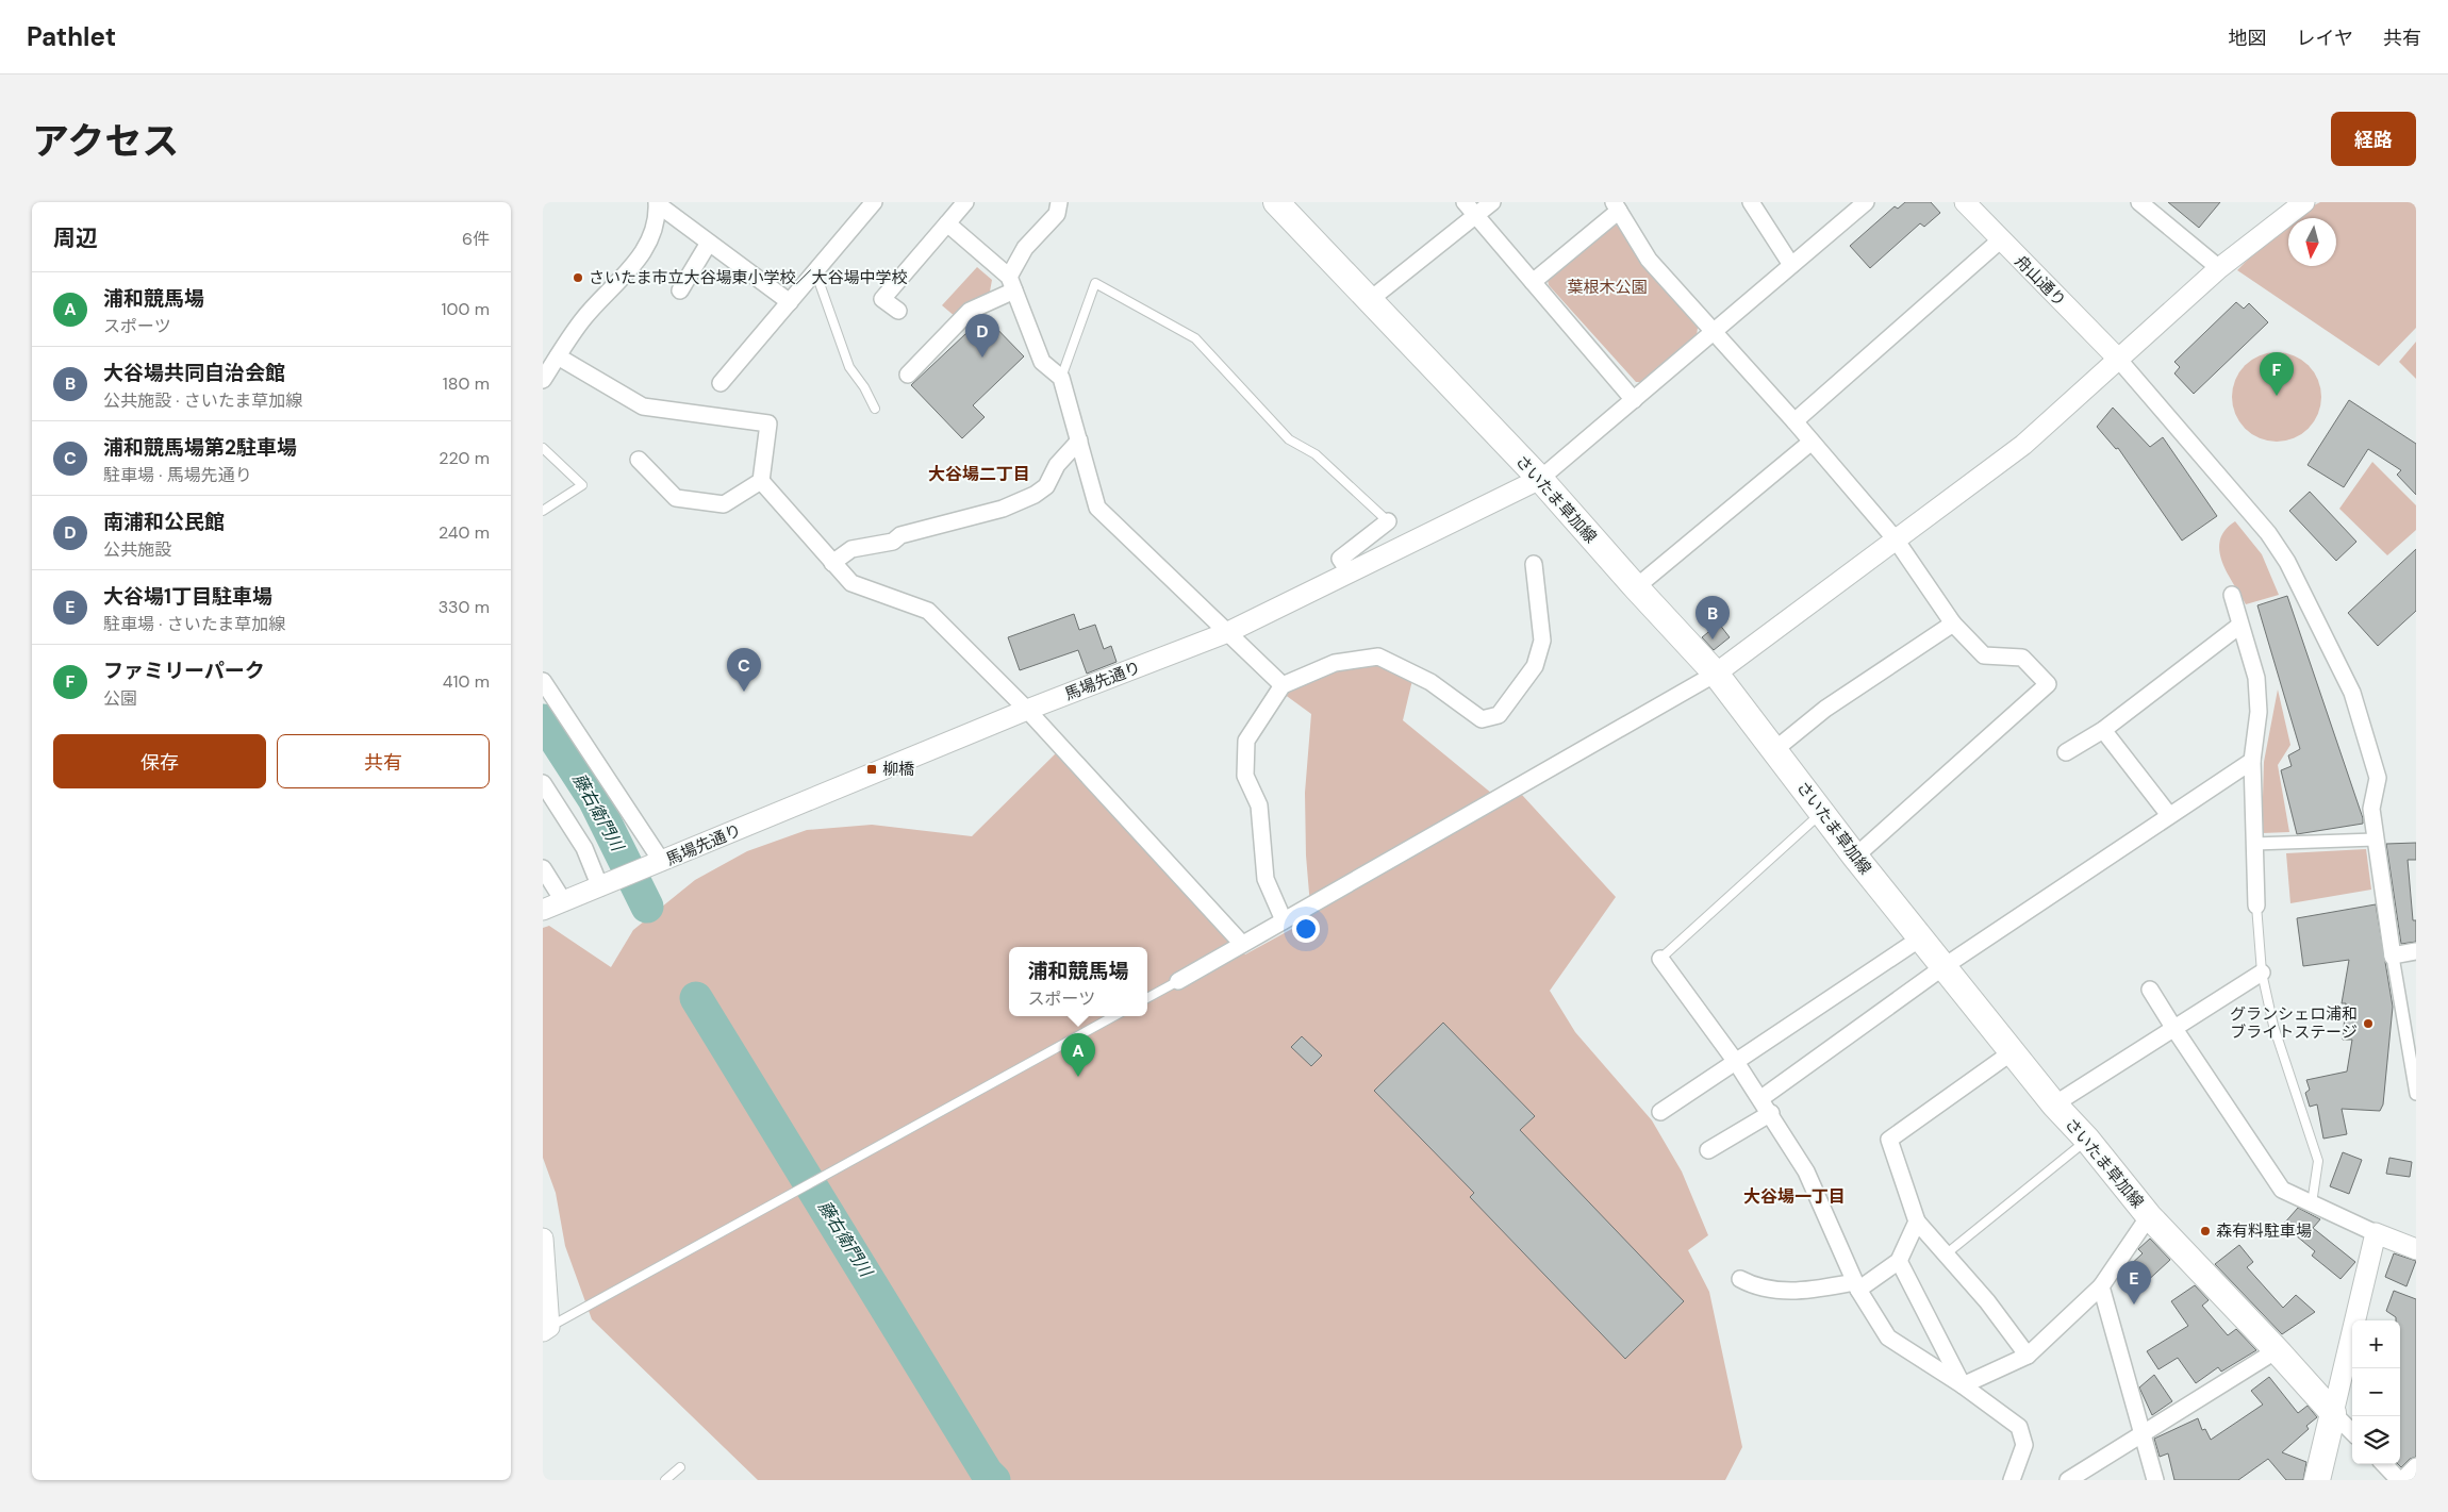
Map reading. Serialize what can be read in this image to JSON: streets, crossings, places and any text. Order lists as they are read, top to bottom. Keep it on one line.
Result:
{"streets":{"main road":["さいたま草加線"],"street":["舟山通り","馬場先通り"]},"crossings":[["さいたま草加線","馬場先通り"]],"districts":["大谷場二丁目","大谷場一丁目"],"water":["藤右衛門川"],"parks":["葉根木公園"],"places":{"other":["さいたま市立大谷場東小学校／大谷場中学校","グランシェロ浦和 ブライトステージ","森有料駐車場"],"transit":["柳橋"]},"north":"bottom","page":{"header":"Pathlet","nav":["地図","レイヤ","共有"],"title":"アクセス","buttons":["経路",["保存","共有"]],"heading":["周辺","6件"],"list":[{"mark":"A","name":"浦和競馬場","note":"スポーツ","value":"100 m"},{"mark":"B","name":"大谷場共同自治会館","note":"公共施設 · さいたま草加線","value":"180 m"},{"mark":"C","name":"浦和競馬場第2駐車場","note":"駐車場 · 馬場先通り","value":"220 m"},{"mark":"D","name":"南浦和公民館","note":"公共施設","value":"240 m"},{"mark":"E","name":"大谷場1丁目駐車場","note":"駐車場 · さいたま草加線","value":"330 m"},{"mark":"F","name":"ファミリーパーク","note":"公園","value":"410 m"}],"pins":["D","F","B","C","A","E"],"popup":["浦和競馬場","スポーツ"],"map_buttons":["+","−"]}}
